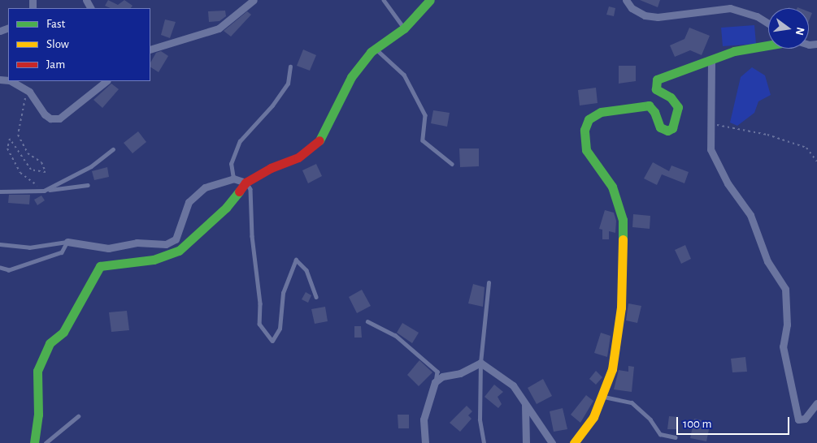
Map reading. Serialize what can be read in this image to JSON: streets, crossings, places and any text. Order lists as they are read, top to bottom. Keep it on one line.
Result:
{"legend":["Fast","Slow","Jam"],"scale_bar":"100 m","north":"right"}
